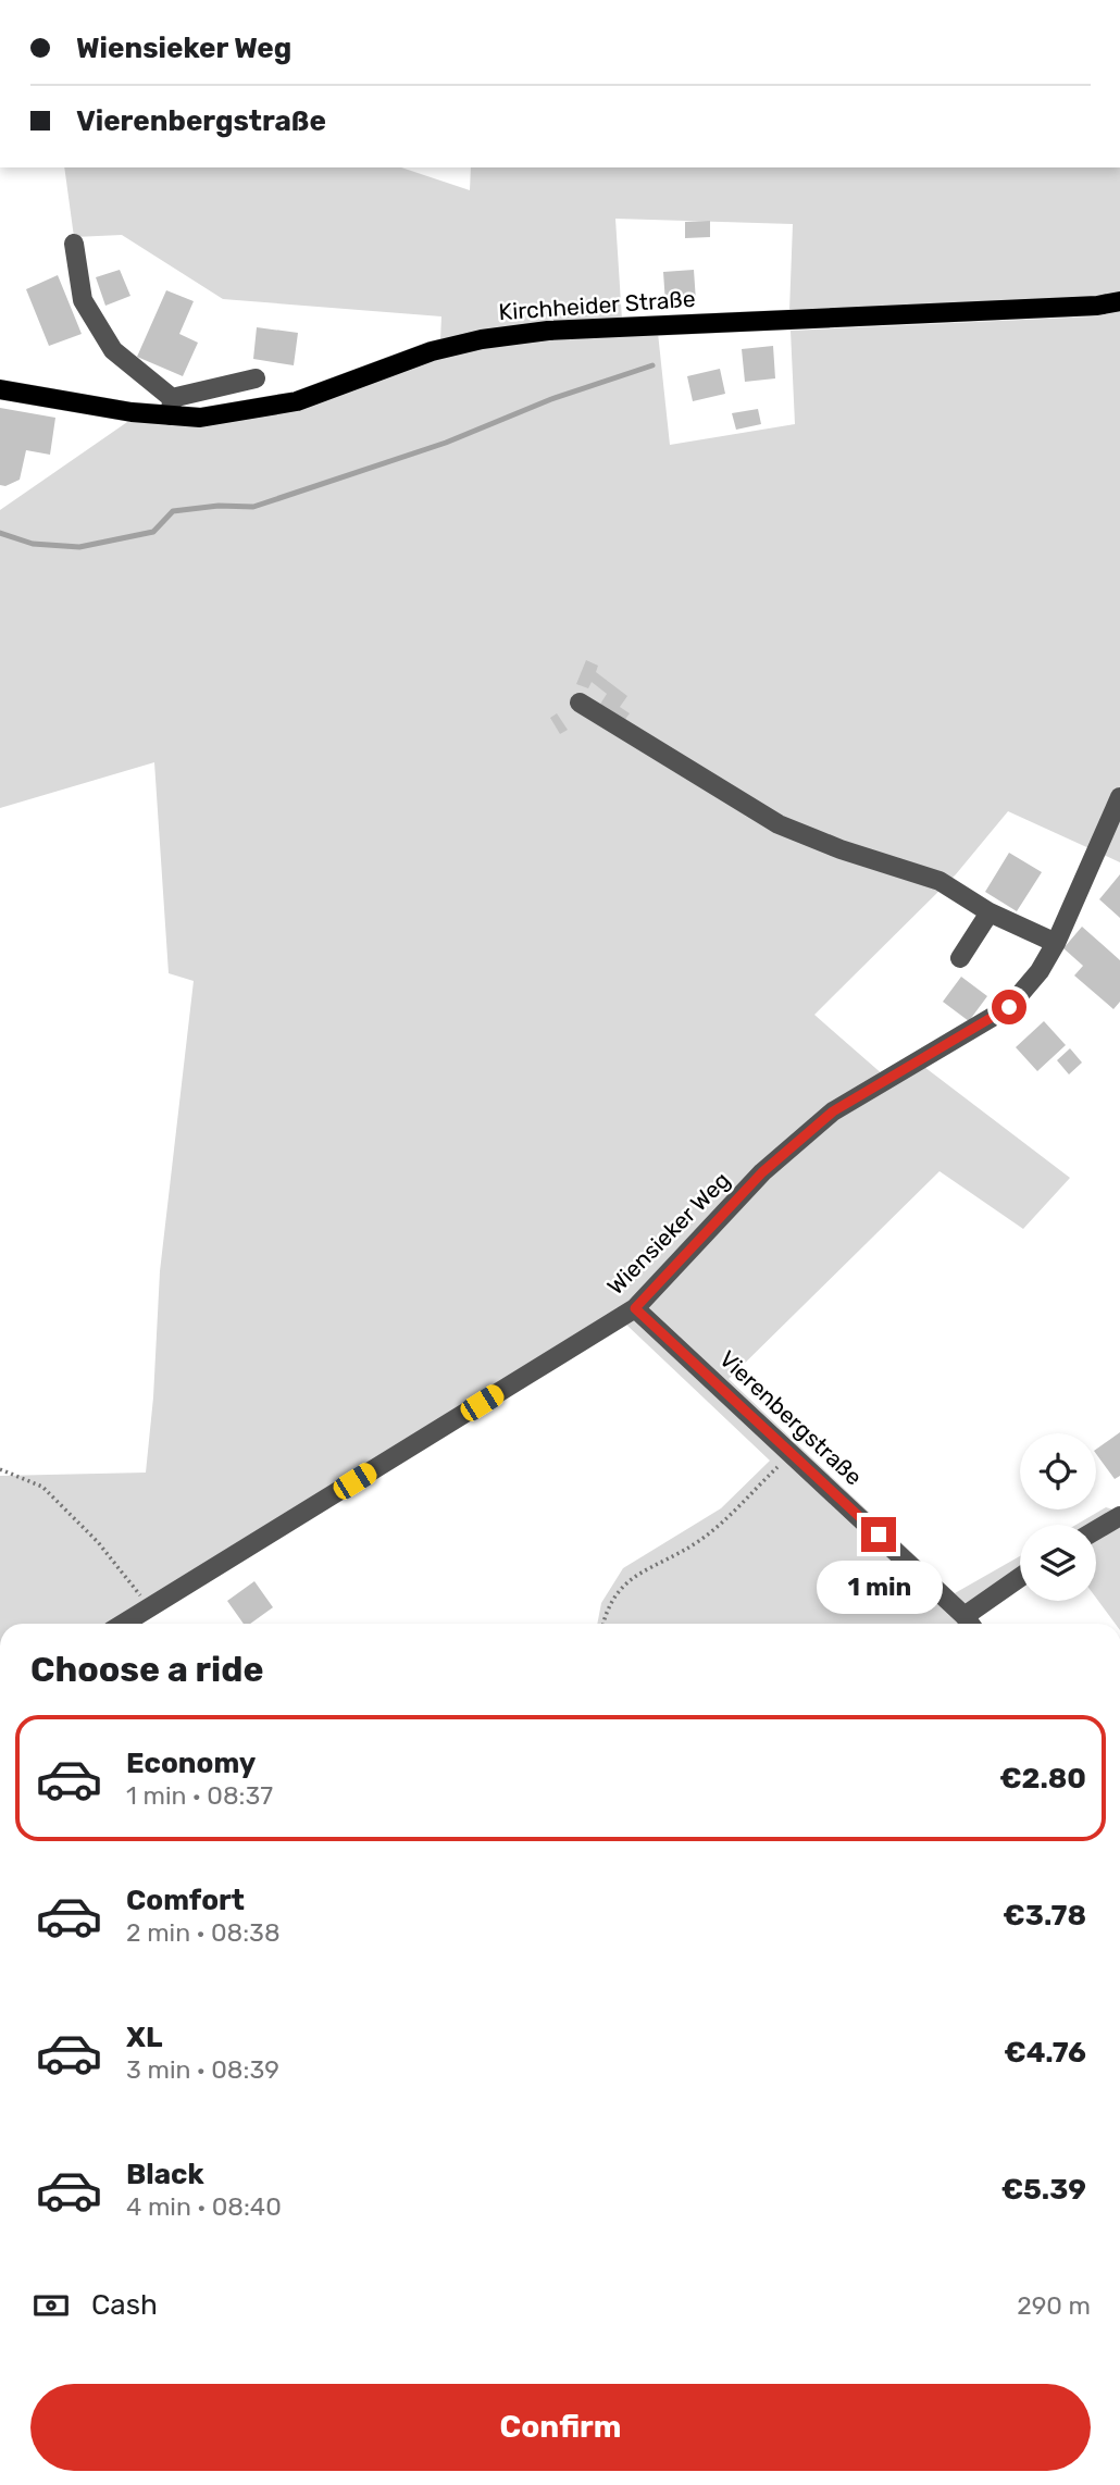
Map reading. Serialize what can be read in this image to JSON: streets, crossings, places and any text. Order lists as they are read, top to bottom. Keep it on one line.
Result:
{"streets":{"main road":["Kirchheider Straße"],"street":["Wiensieker Weg","Vierenbergstraße"]},"crossings":[["Wiensieker Weg","Vierenbergstraße"]],"page":{"banner":["Wiensieker Weg","Vierenbergstraße"],"bubble":"1 min","heading":"Choose a ride","list":[{"name":"Economy","note":"1 min · 08:37","value":"€2.80"},{"name":"Comfort","note":"2 min · 08:38","value":"€3.78"},{"name":"XL","note":"3 min · 08:39","value":"€4.76"},{"name":"Black","note":"4 min · 08:40","value":"€5.39"}],"pay":["Cash","290 m"],"buttons":"Confirm"}}
